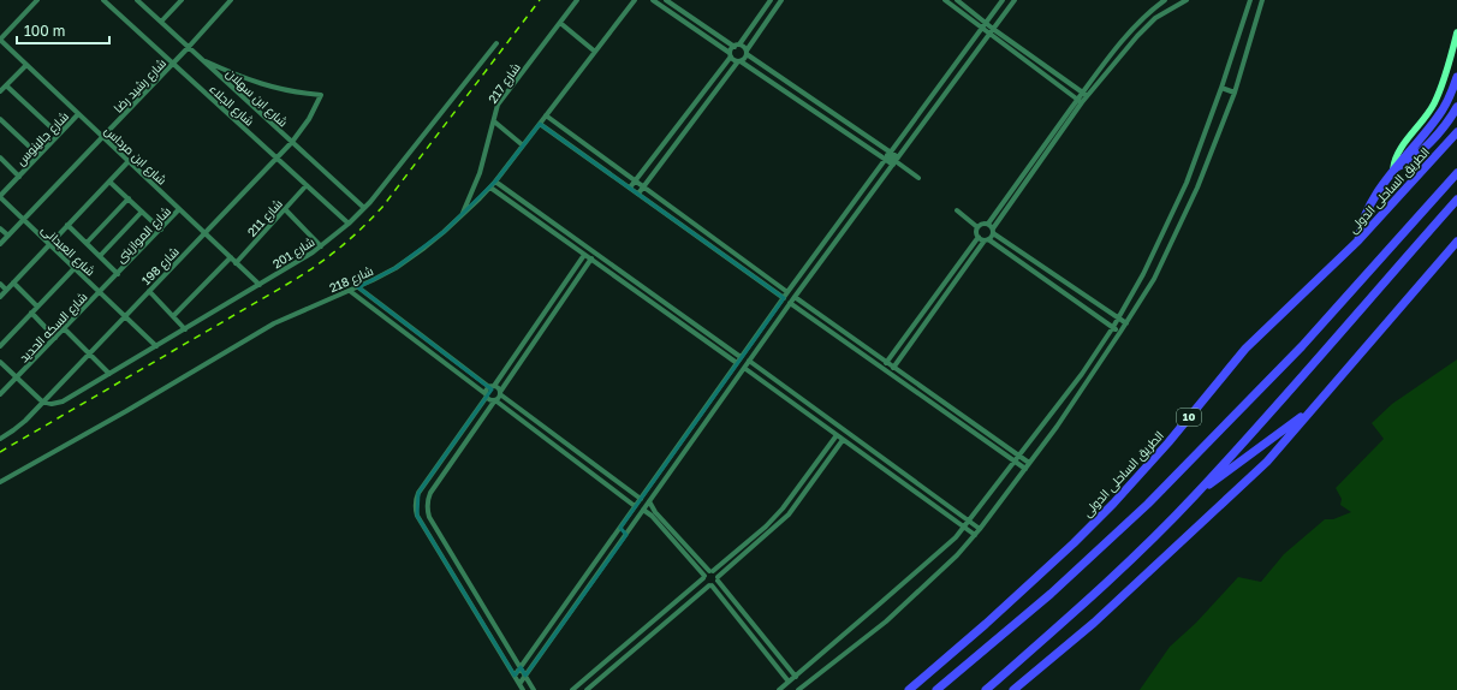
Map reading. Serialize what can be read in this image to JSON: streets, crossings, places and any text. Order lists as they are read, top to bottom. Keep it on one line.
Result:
{"streets":{"highway":["الطريق الساحلى الدولى","10"],"street":["شارع 217","شارع رشيد رضا","شارع ابن سهلان","شارع الجلاء","شارع جالينوس","شارع ابن مرداس","شارع 211","شارع الموازينى","شارع العبدانى","شارع 201","شارع 198","شارع 218","شارع السكه الحديد"]},"crossings":[["شارع 217","شارع 218"],["شارع رشيد رضا","شارع ابن سهلان"],["شارع رشيد رضا","شارع الجلاء"],["شارع رشيد رضا","شارع ابن مرداس"],["شارع رشيد رضا","شارع العبدانى"],["شارع ابن سهلان","شارع 201"],["شارع ابن سهلان","شارع 198"],["شارع الجلاء","شارع 211"],["شارع الجلاء","شارع 201"],["شارع الجلاء","شارع 198"],["شارع جالينوس","شارع ابن مرداس"],["شارع جالينوس","شارع العبدانى"],["شارع ابن مرداس","شارع 211"],["شارع ابن مرداس","شارع الموازينى"],["شارع ابن مرداس","شارع 201"],["شارع ابن مرداس","شارع 198"],["شارع الموازينى","شارع العبدانى"],["شارع الموازينى","شارع السكه الحديد"],["شارع العبدانى","شارع 201"],["شارع العبدانى","شارع 198"],["شارع العبدانى","شارع السكه الحديد"],["شارع 201","شارع 198"]],"scale_bar":"100 m"}
